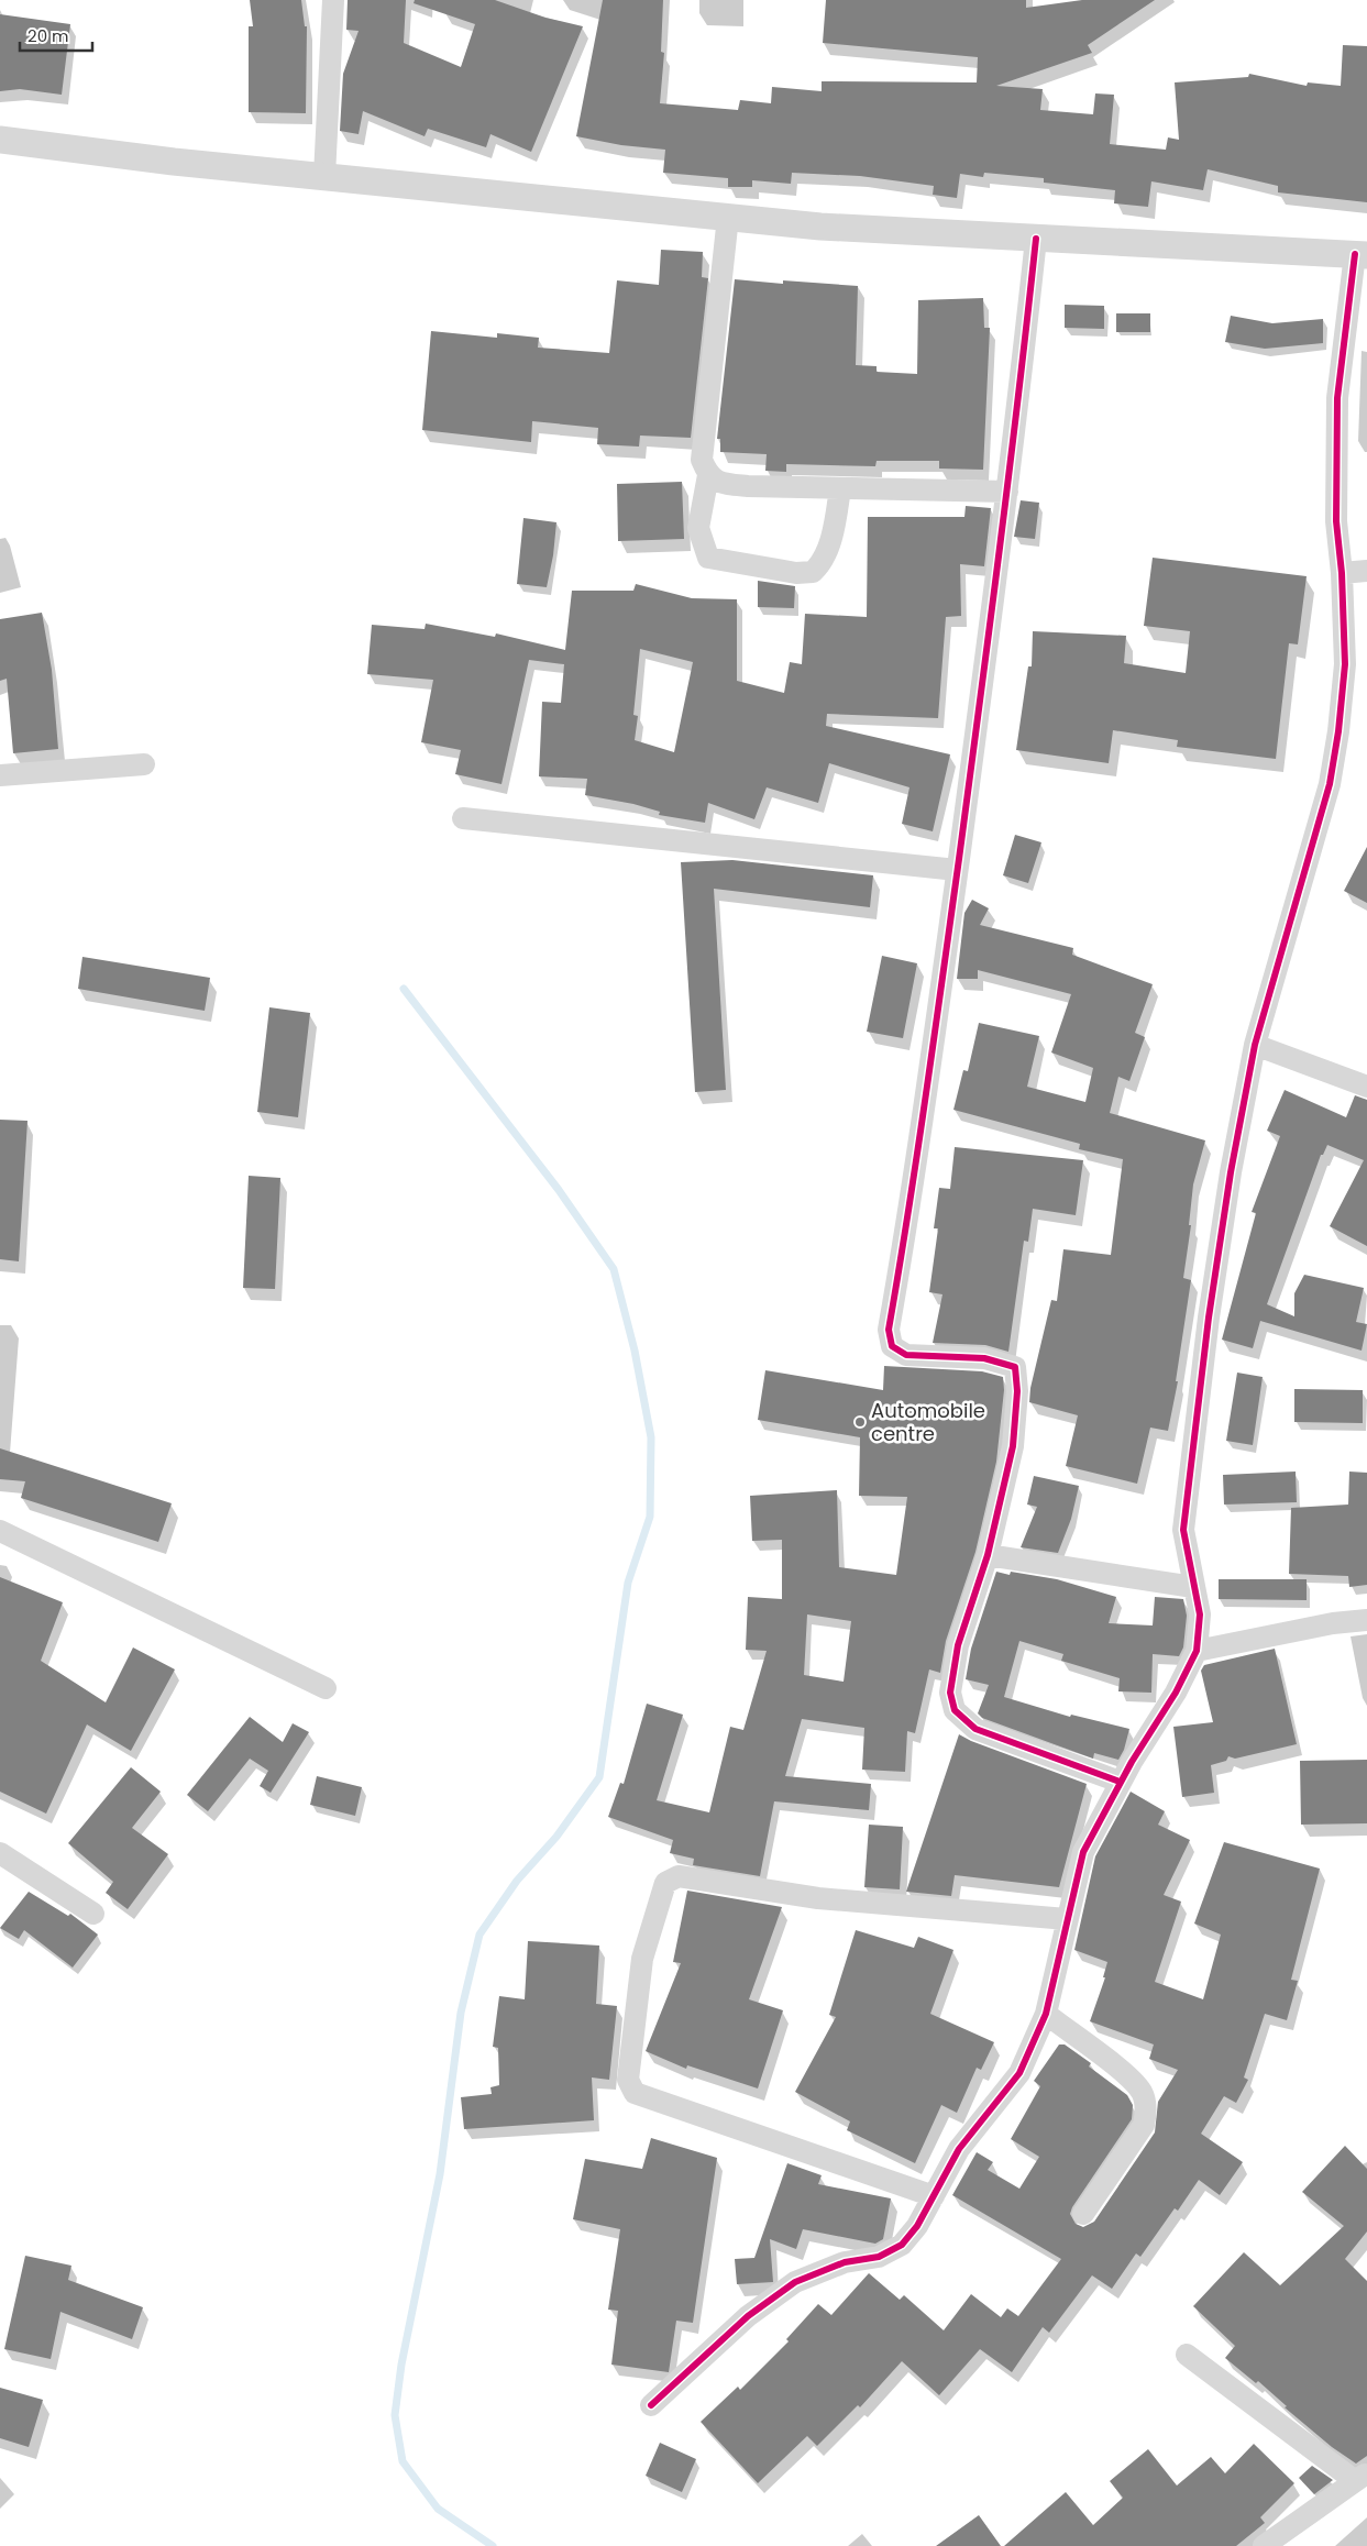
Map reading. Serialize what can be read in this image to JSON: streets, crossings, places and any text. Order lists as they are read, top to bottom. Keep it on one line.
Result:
{"places":["Automobile centre"],"scale_bar":"20 m"}
